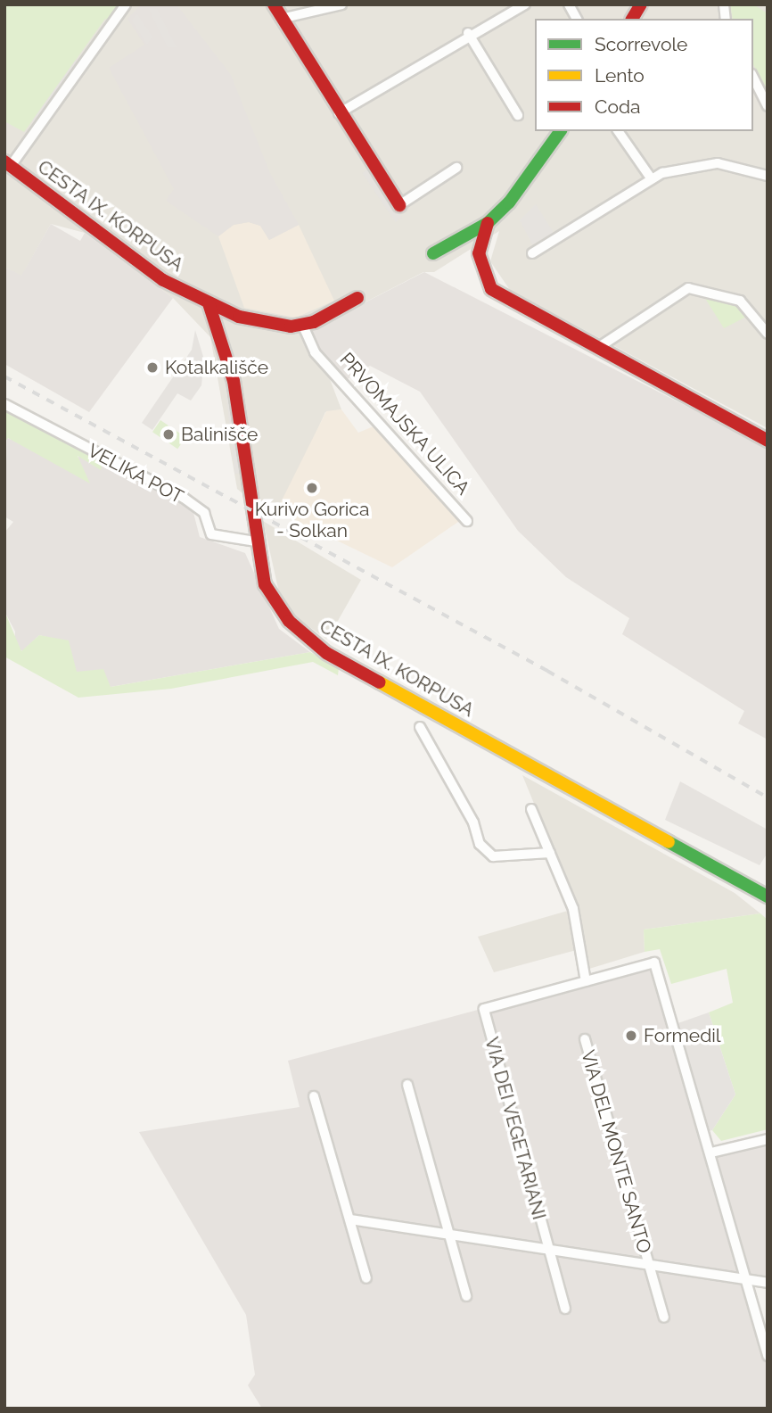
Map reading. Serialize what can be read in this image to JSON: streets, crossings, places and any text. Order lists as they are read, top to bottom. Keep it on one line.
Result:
{"streets":{"main road":["CESTA IX. KORPUSA"],"street":["PRVOMAJSKA ULICA","VELIKA POT","VIA DEI VEGETARIANI","VIA DEL MONTE SANTO"]},"crossings":[["CESTA IX. KORPUSA","VELIKA POT"],["VIA DEI VEGETARIANI","VIA DEL MONTE SANTO"]],"places":["Kotalkališče","Balinišče","Kurivo Gorica - Solkan","Formedil"],"legend":["Scorrevole","Lento","Coda"]}
